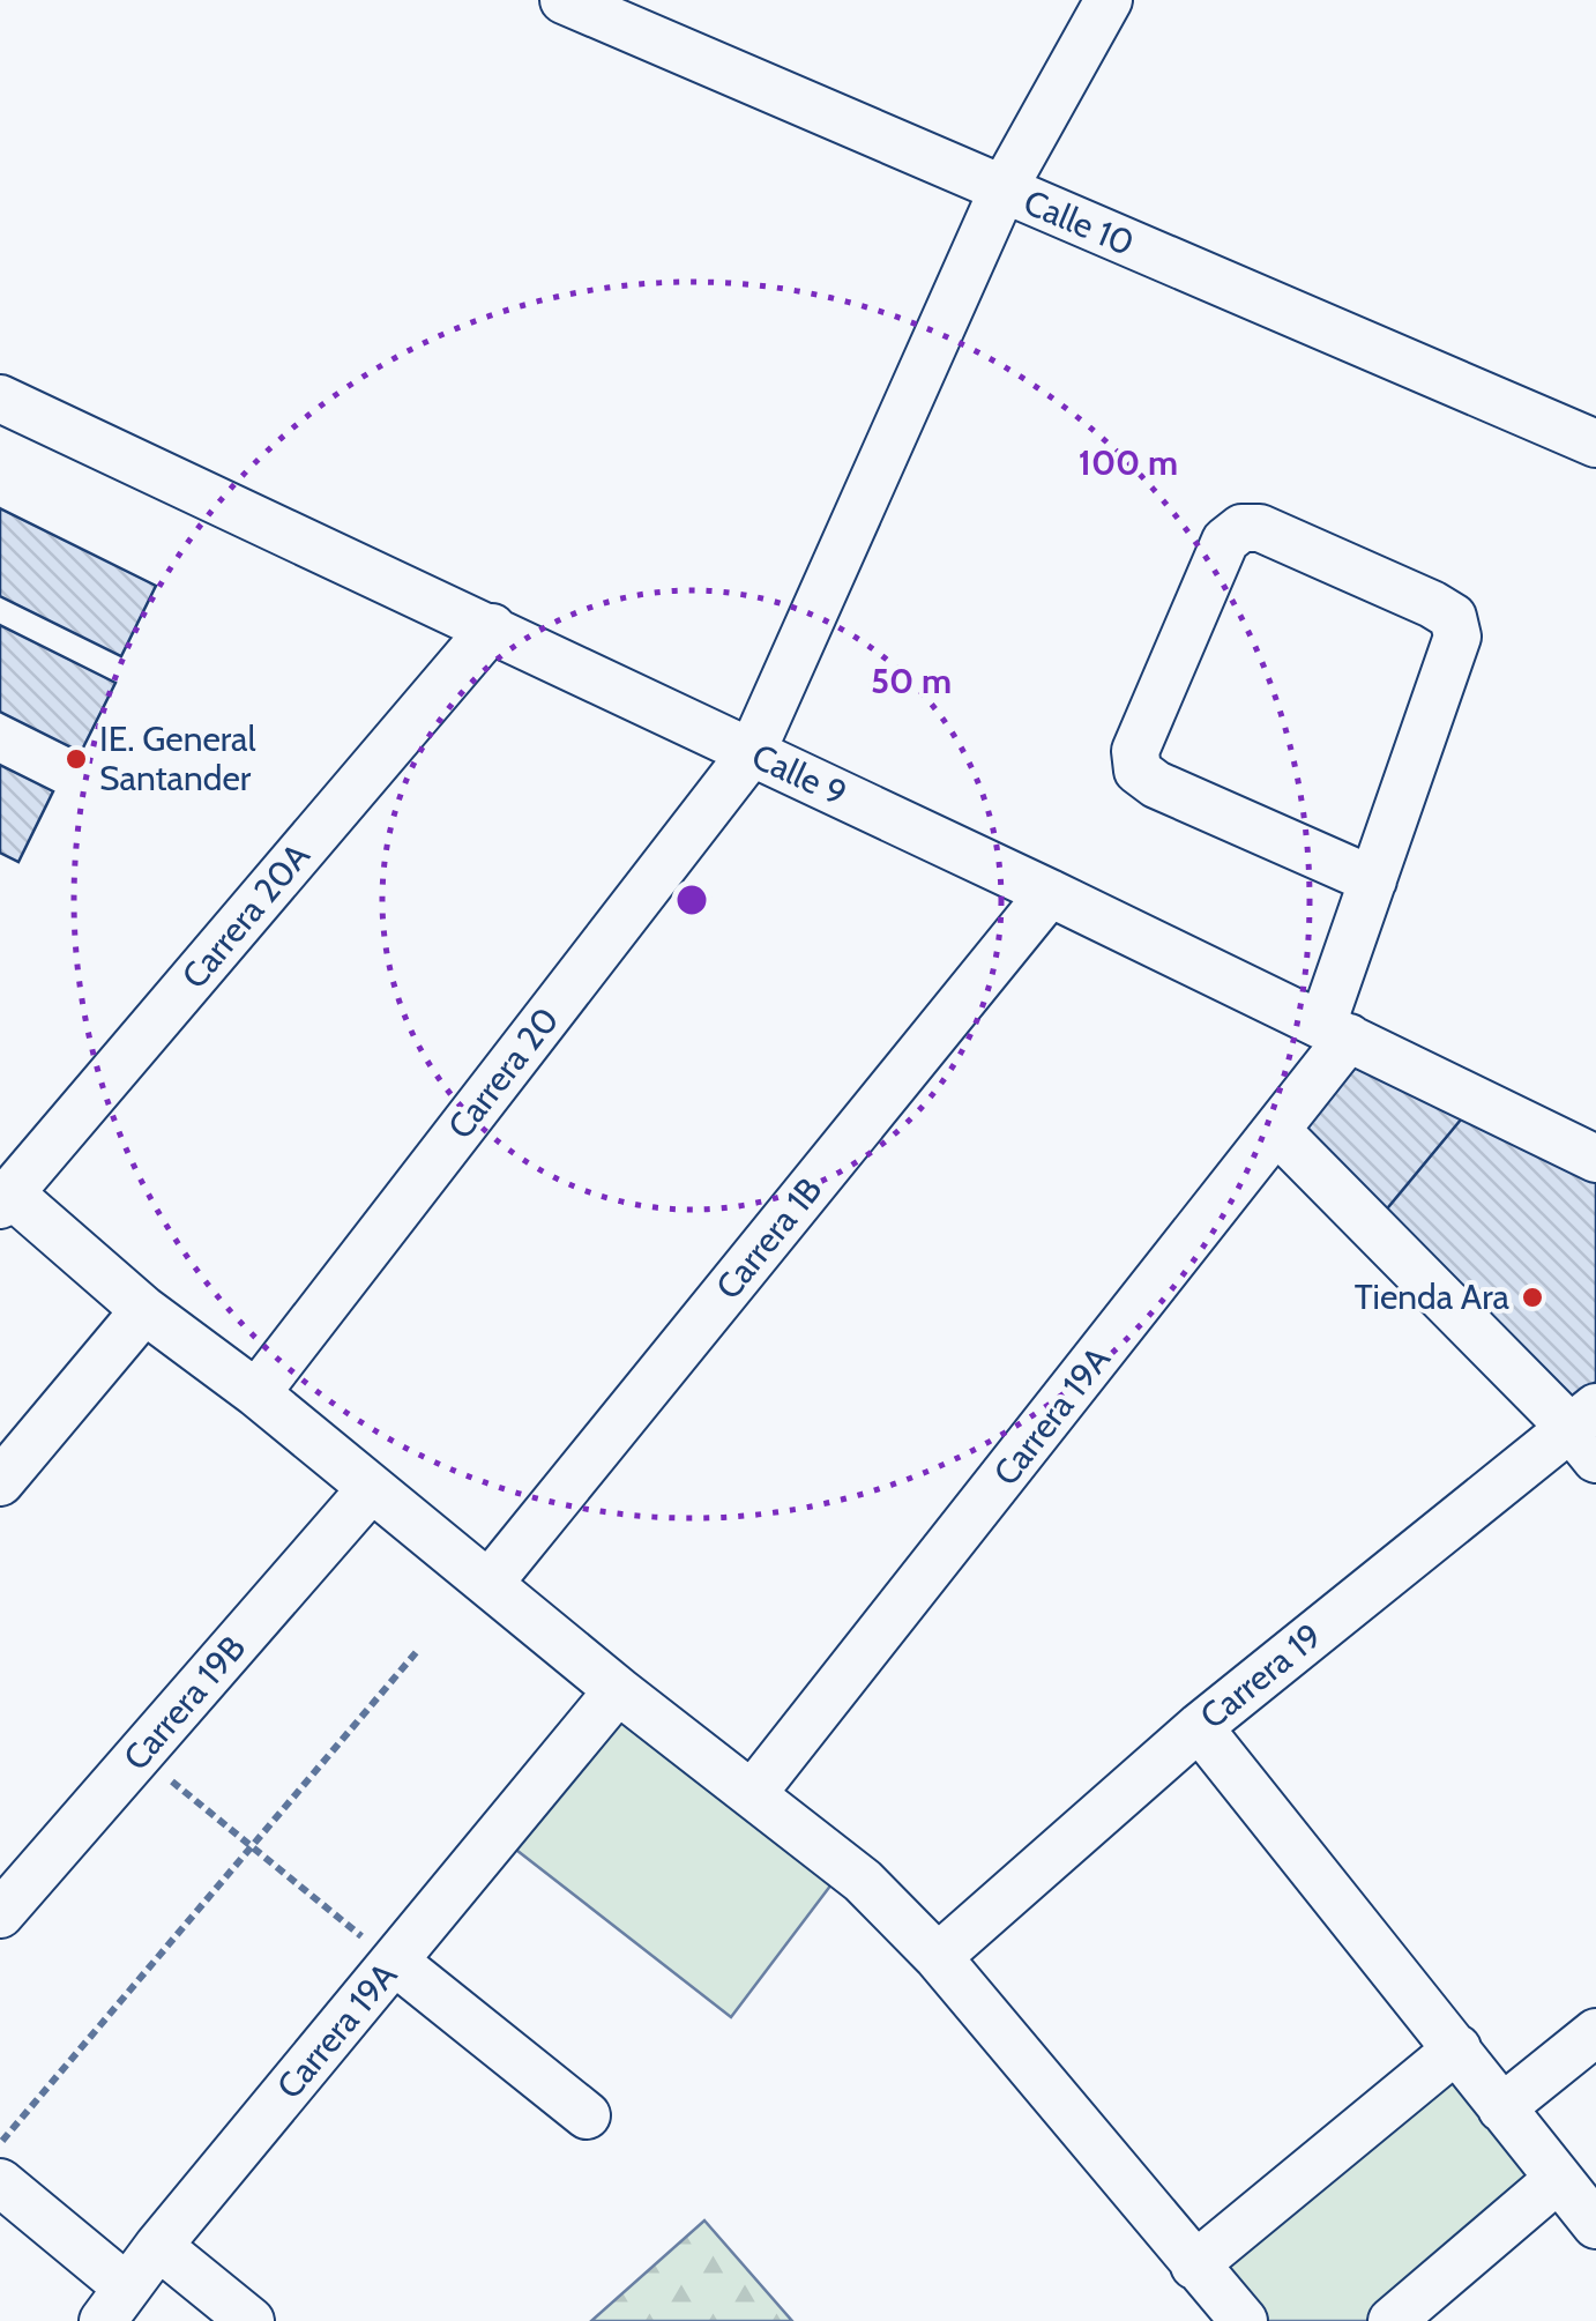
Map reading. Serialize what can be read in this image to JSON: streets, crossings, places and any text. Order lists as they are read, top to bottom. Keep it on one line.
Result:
{"streets":{"street":["Calle 10","Calle 9","Carrera 20A","Carrera 20","Carrera 1B","Carrera 19A","Carrera 19","Carrera 19B"]},"crossings":[["Calle 10","Carrera 20"],["Calle 9","Carrera 20A"],["Calle 9","Carrera 20"],["Calle 9","Carrera 1B"],["Calle 9","Carrera 19A"]],"places":["IE. General Santander","Tienda Ara"],"rings":["100 m","50 m"]}
